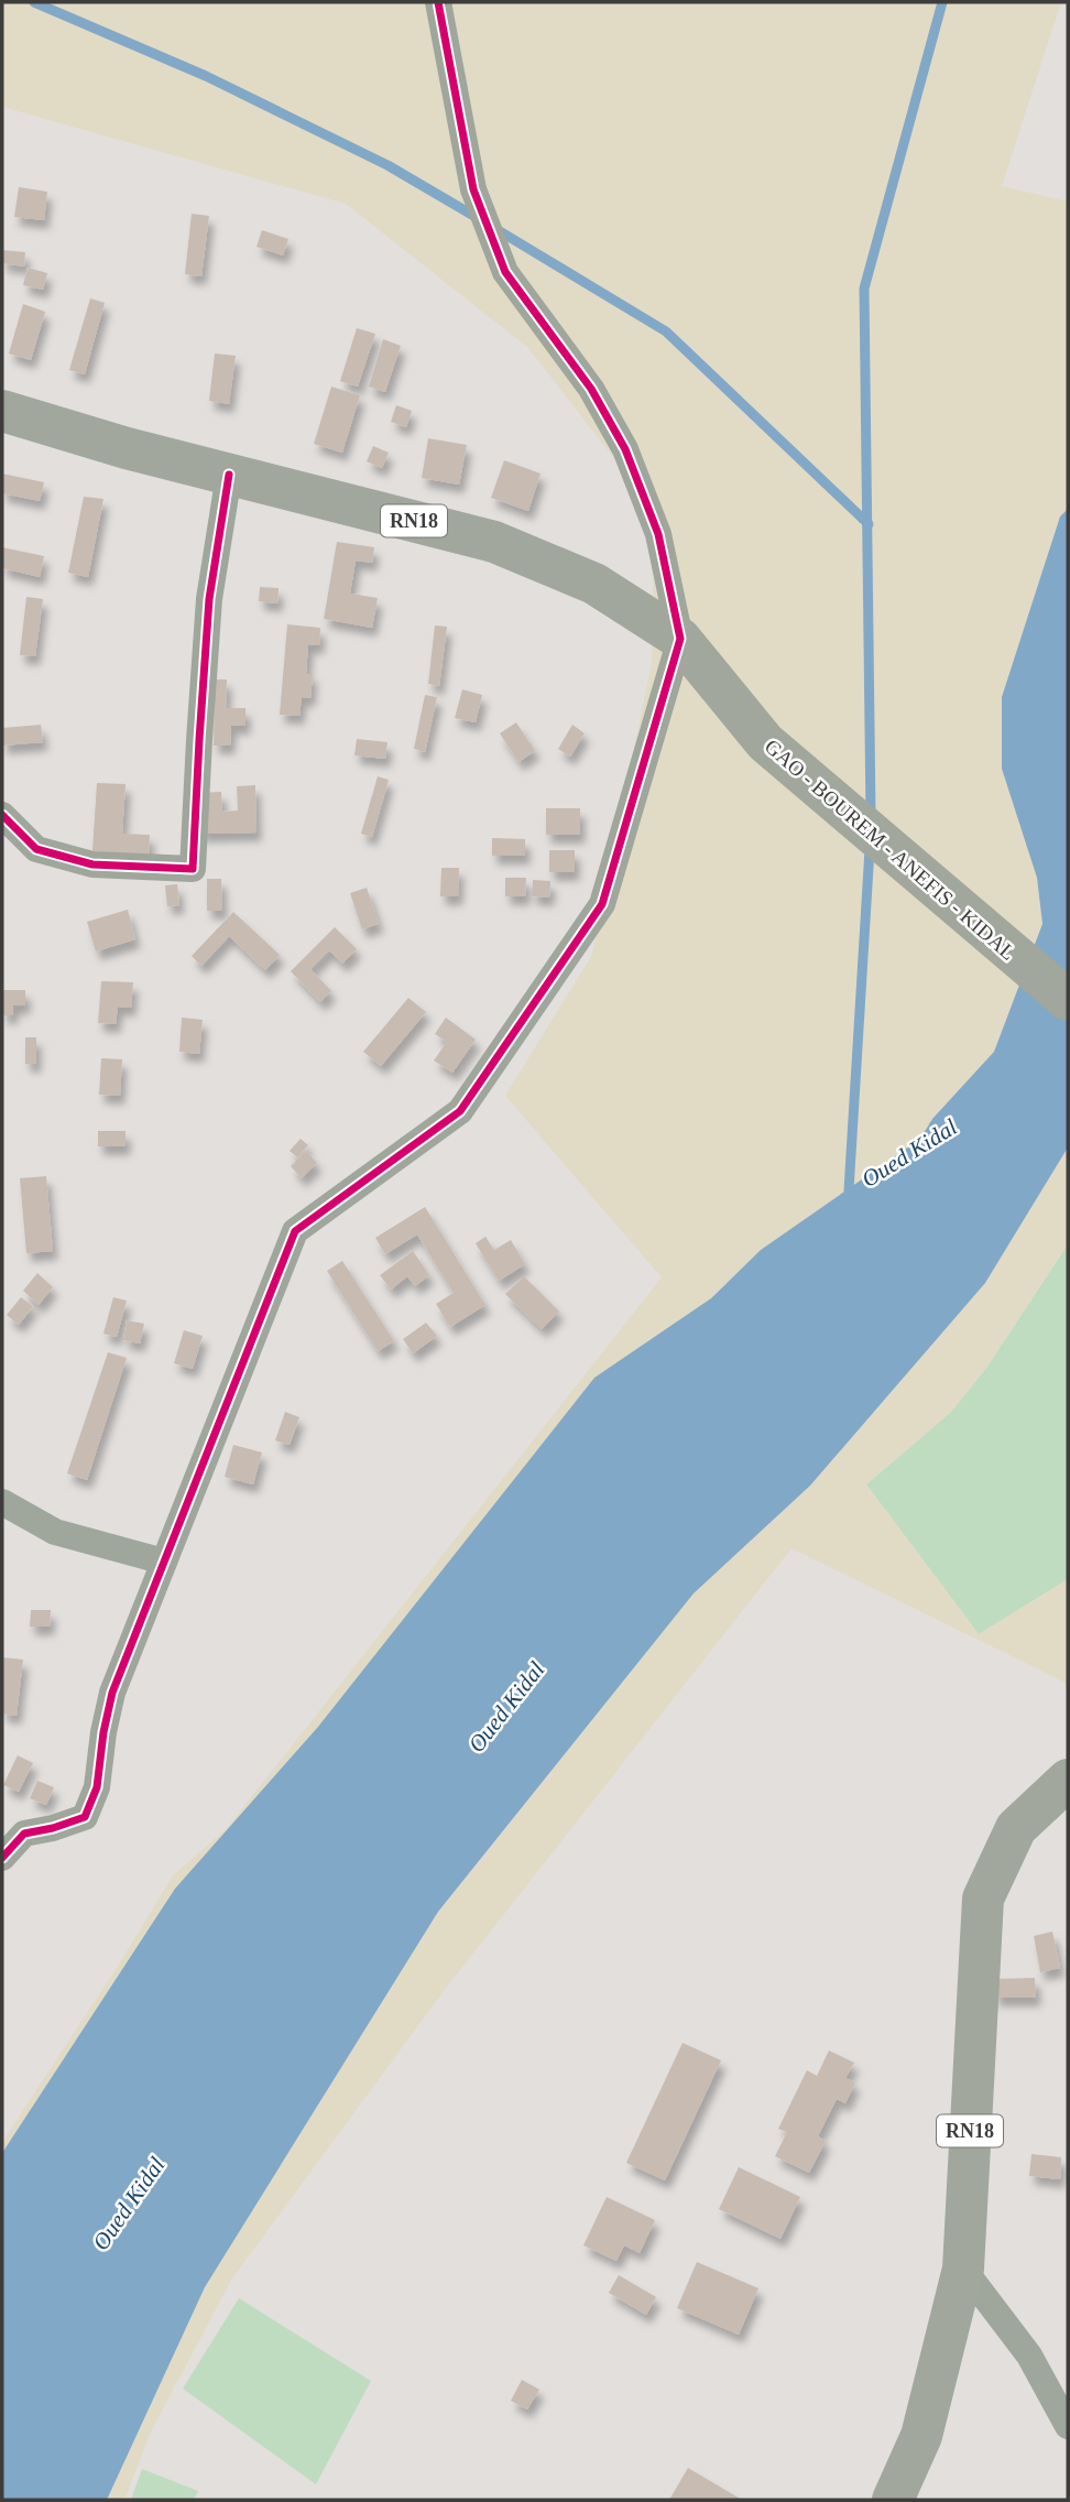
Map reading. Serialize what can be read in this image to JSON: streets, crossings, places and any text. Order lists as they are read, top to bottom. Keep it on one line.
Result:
{"streets":{"main road":["RN18","GAO - BOUREM - ANEFIS - KIDAL"]},"water":["Oued Kidal"]}
